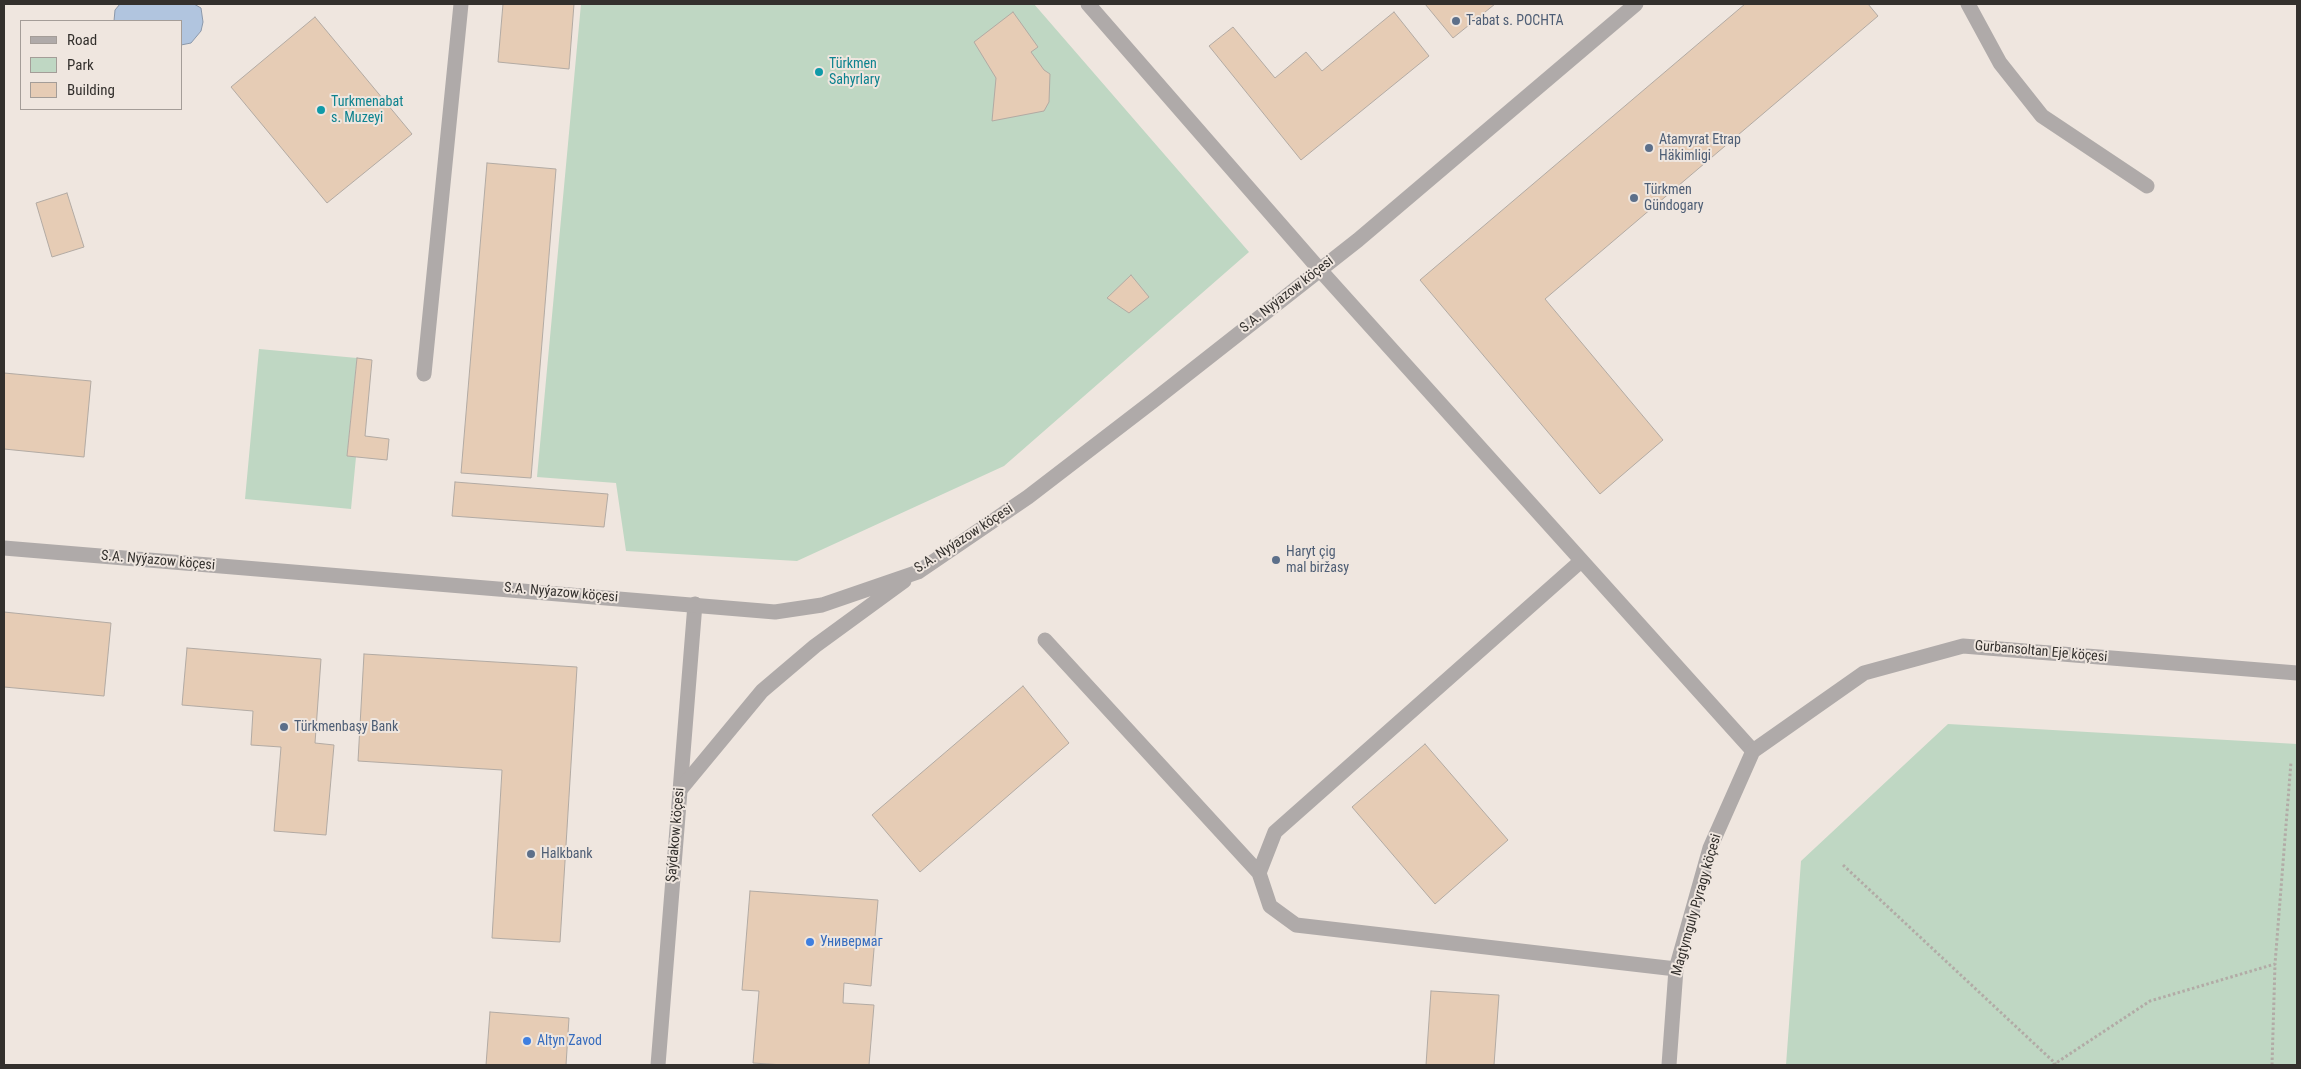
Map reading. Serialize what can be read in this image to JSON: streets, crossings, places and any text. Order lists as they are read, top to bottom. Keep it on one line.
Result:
{"streets":{"street":["S.A. Nyýazow köçesi","Gurbansoltan Eje köçesi","Şaýdakow köçesi","Magtymguly Pyragy köçesi"]},"crossings":[["S.A. Nyýazow köçesi","Şaýdakow köçesi"],["Gurbansoltan Eje köçesi","Magtymguly Pyragy köçesi"]],"places":["T-abat s. POCHTA","Türkmen Sahyrlary","Turkmenabat s. Muzeyi","Atamyrat Etrap Häkimligi","Türkmen Gündogary","Haryt çig mal biržasy","Türkmenbaşy Bank","Halkbank","Универмаг","Altyn Zavod"],"legend":["Road","Park","Building"]}
